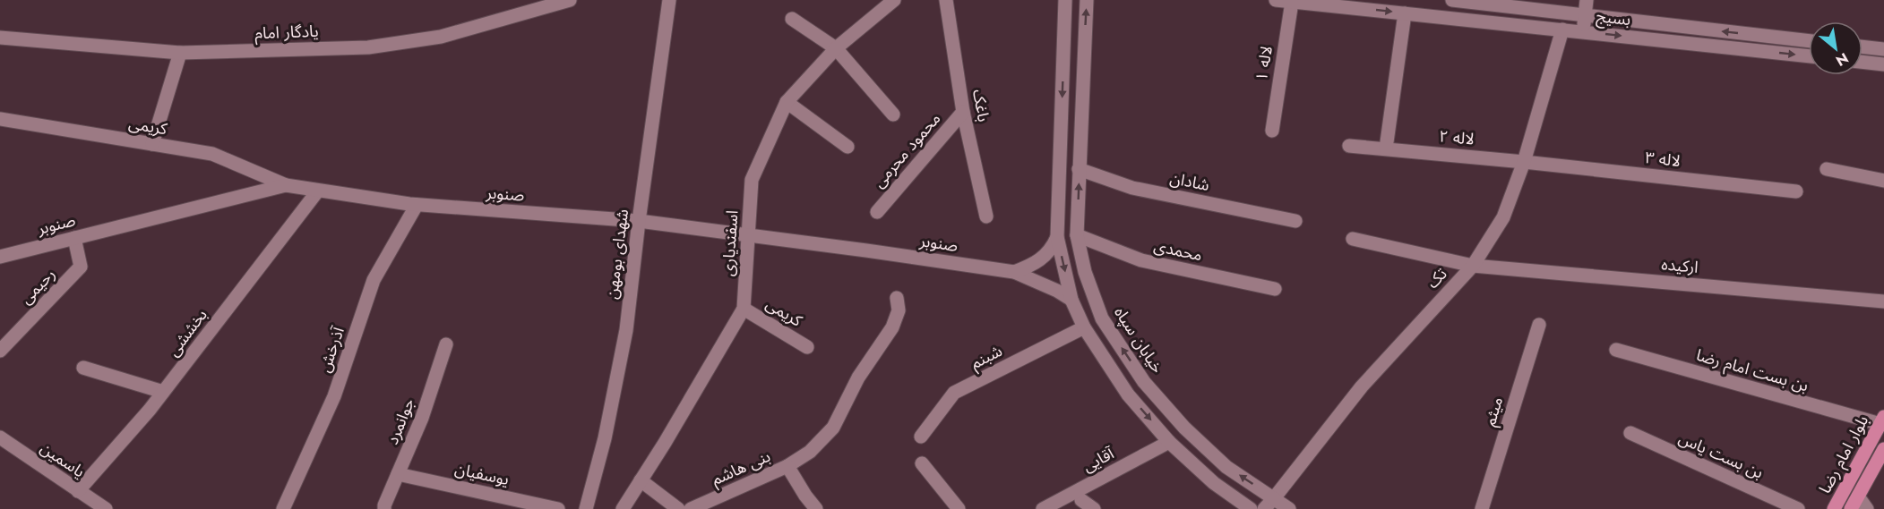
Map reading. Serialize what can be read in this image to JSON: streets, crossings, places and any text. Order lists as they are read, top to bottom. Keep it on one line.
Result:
{"streets":{"main road":["بلوار امام رضا"],"street":["بسیج","یادگار امام","لاله ۱","باغک","کریمی","لاله ۲","محمود محرمی","لاله ۳","شادان","صنوبر","اسفندیاری","محمدی","شهدای بومهن","ارکیده","تک","رحیمی","بخششی","خیابان سپاه","آذرخش","شبنم","بن بست امام رضا","میثم","جوانمرد","بن بست یاس","یاسمین","آقایی","بنی هاشم","یوسفیان"]},"crossings":[["بسیج","لاله ۱"],["بسیج","تک"],["باغک","محمود محرمی"],["کریمی","صنوبر"],["کریمی","اسفندیاری"],["لاله ۲","لاله ۳"],["لاله ۲","تک"],["لاله ۳","تک"],["شادان","خیابان سپاه"],["صنوبر","اسفندیاری"],["صنوبر","شهدای بومهن"],["صنوبر","رحیمی"],["صنوبر","بخششی"],["صنوبر","آذرخش"],["محمدی","خیابان سپاه"],["ارکیده","تک"],["تک","خیابان سپاه"],["بخششی","یاسمین"],["بن بست امام رضا","بلوار امام رضا"],["جوانمرد","یوسفیان"]],"north":"bottom right"}
